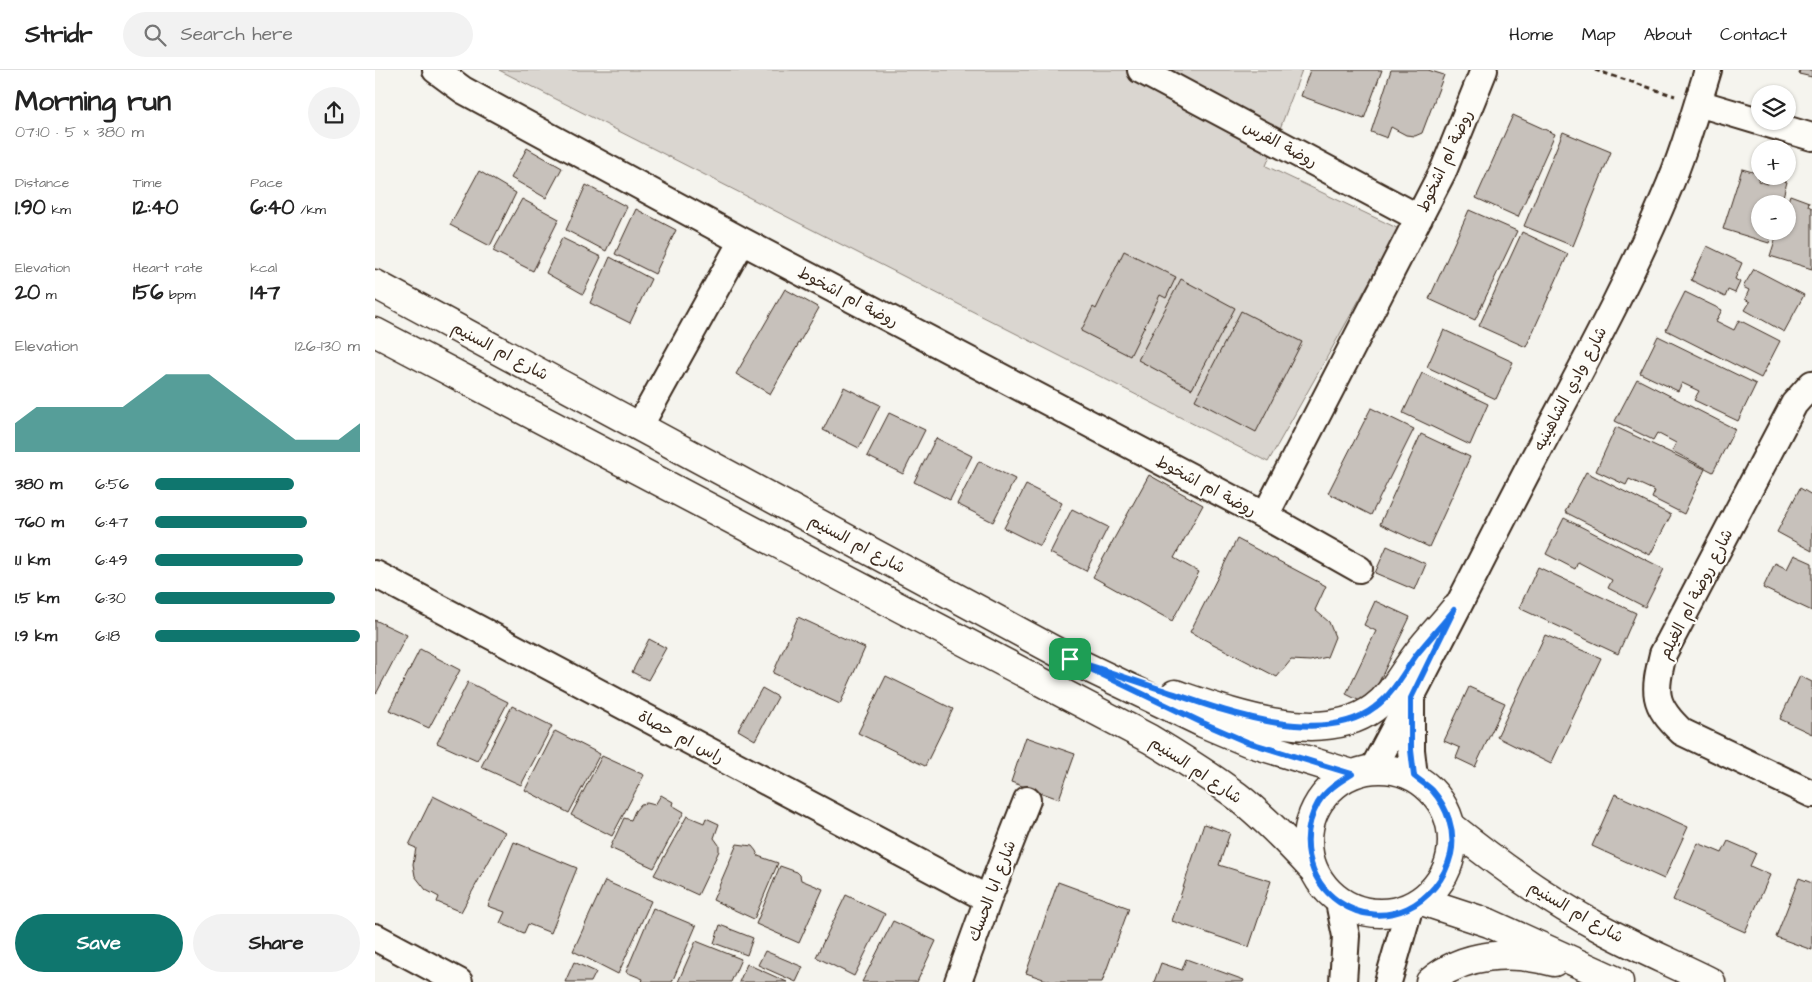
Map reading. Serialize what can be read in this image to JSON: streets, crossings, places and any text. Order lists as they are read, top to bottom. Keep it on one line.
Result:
{"streets":{"main road":["شارع ام السنيم"],"street":["روضة الفرس","روضة ام اشخوط","شارع وادي الشاهينيه","شارع روضة ام الغيلم","راس ام حصاة","شارع ابا الحسك"]},"crossings":[["روضة الفرس","روضة ام اشخوط"],["شارع ام السنيم","شارع وادي الشاهينيه"],["راس ام حصاة","شارع ابا الحسك"]],"page":{"header":"Stridr","search":"Search here","nav":["Home","Map","About","Contact"],"heading":["Morning run","07:10 · 5 × 380 m"],"map_buttons":["+","−"],"stats":[["Distance","1.90 km"],["Time","12:40"],["Pace","6:40 /km"],["Elevation","20 m"],["Heart rate","156 bpm"],["kcal","147"]],"chart":["Elevation","126–130 m"],"list":[{"name":"380 m","note":"6:56"},{"name":"760 m","note":"6:47"},{"name":"1.1 km","note":"6:49"},{"name":"1.5 km","note":"6:30"},{"name":"1.9 km","note":"6:18"}],"buttons":["Save","Share"]}}
